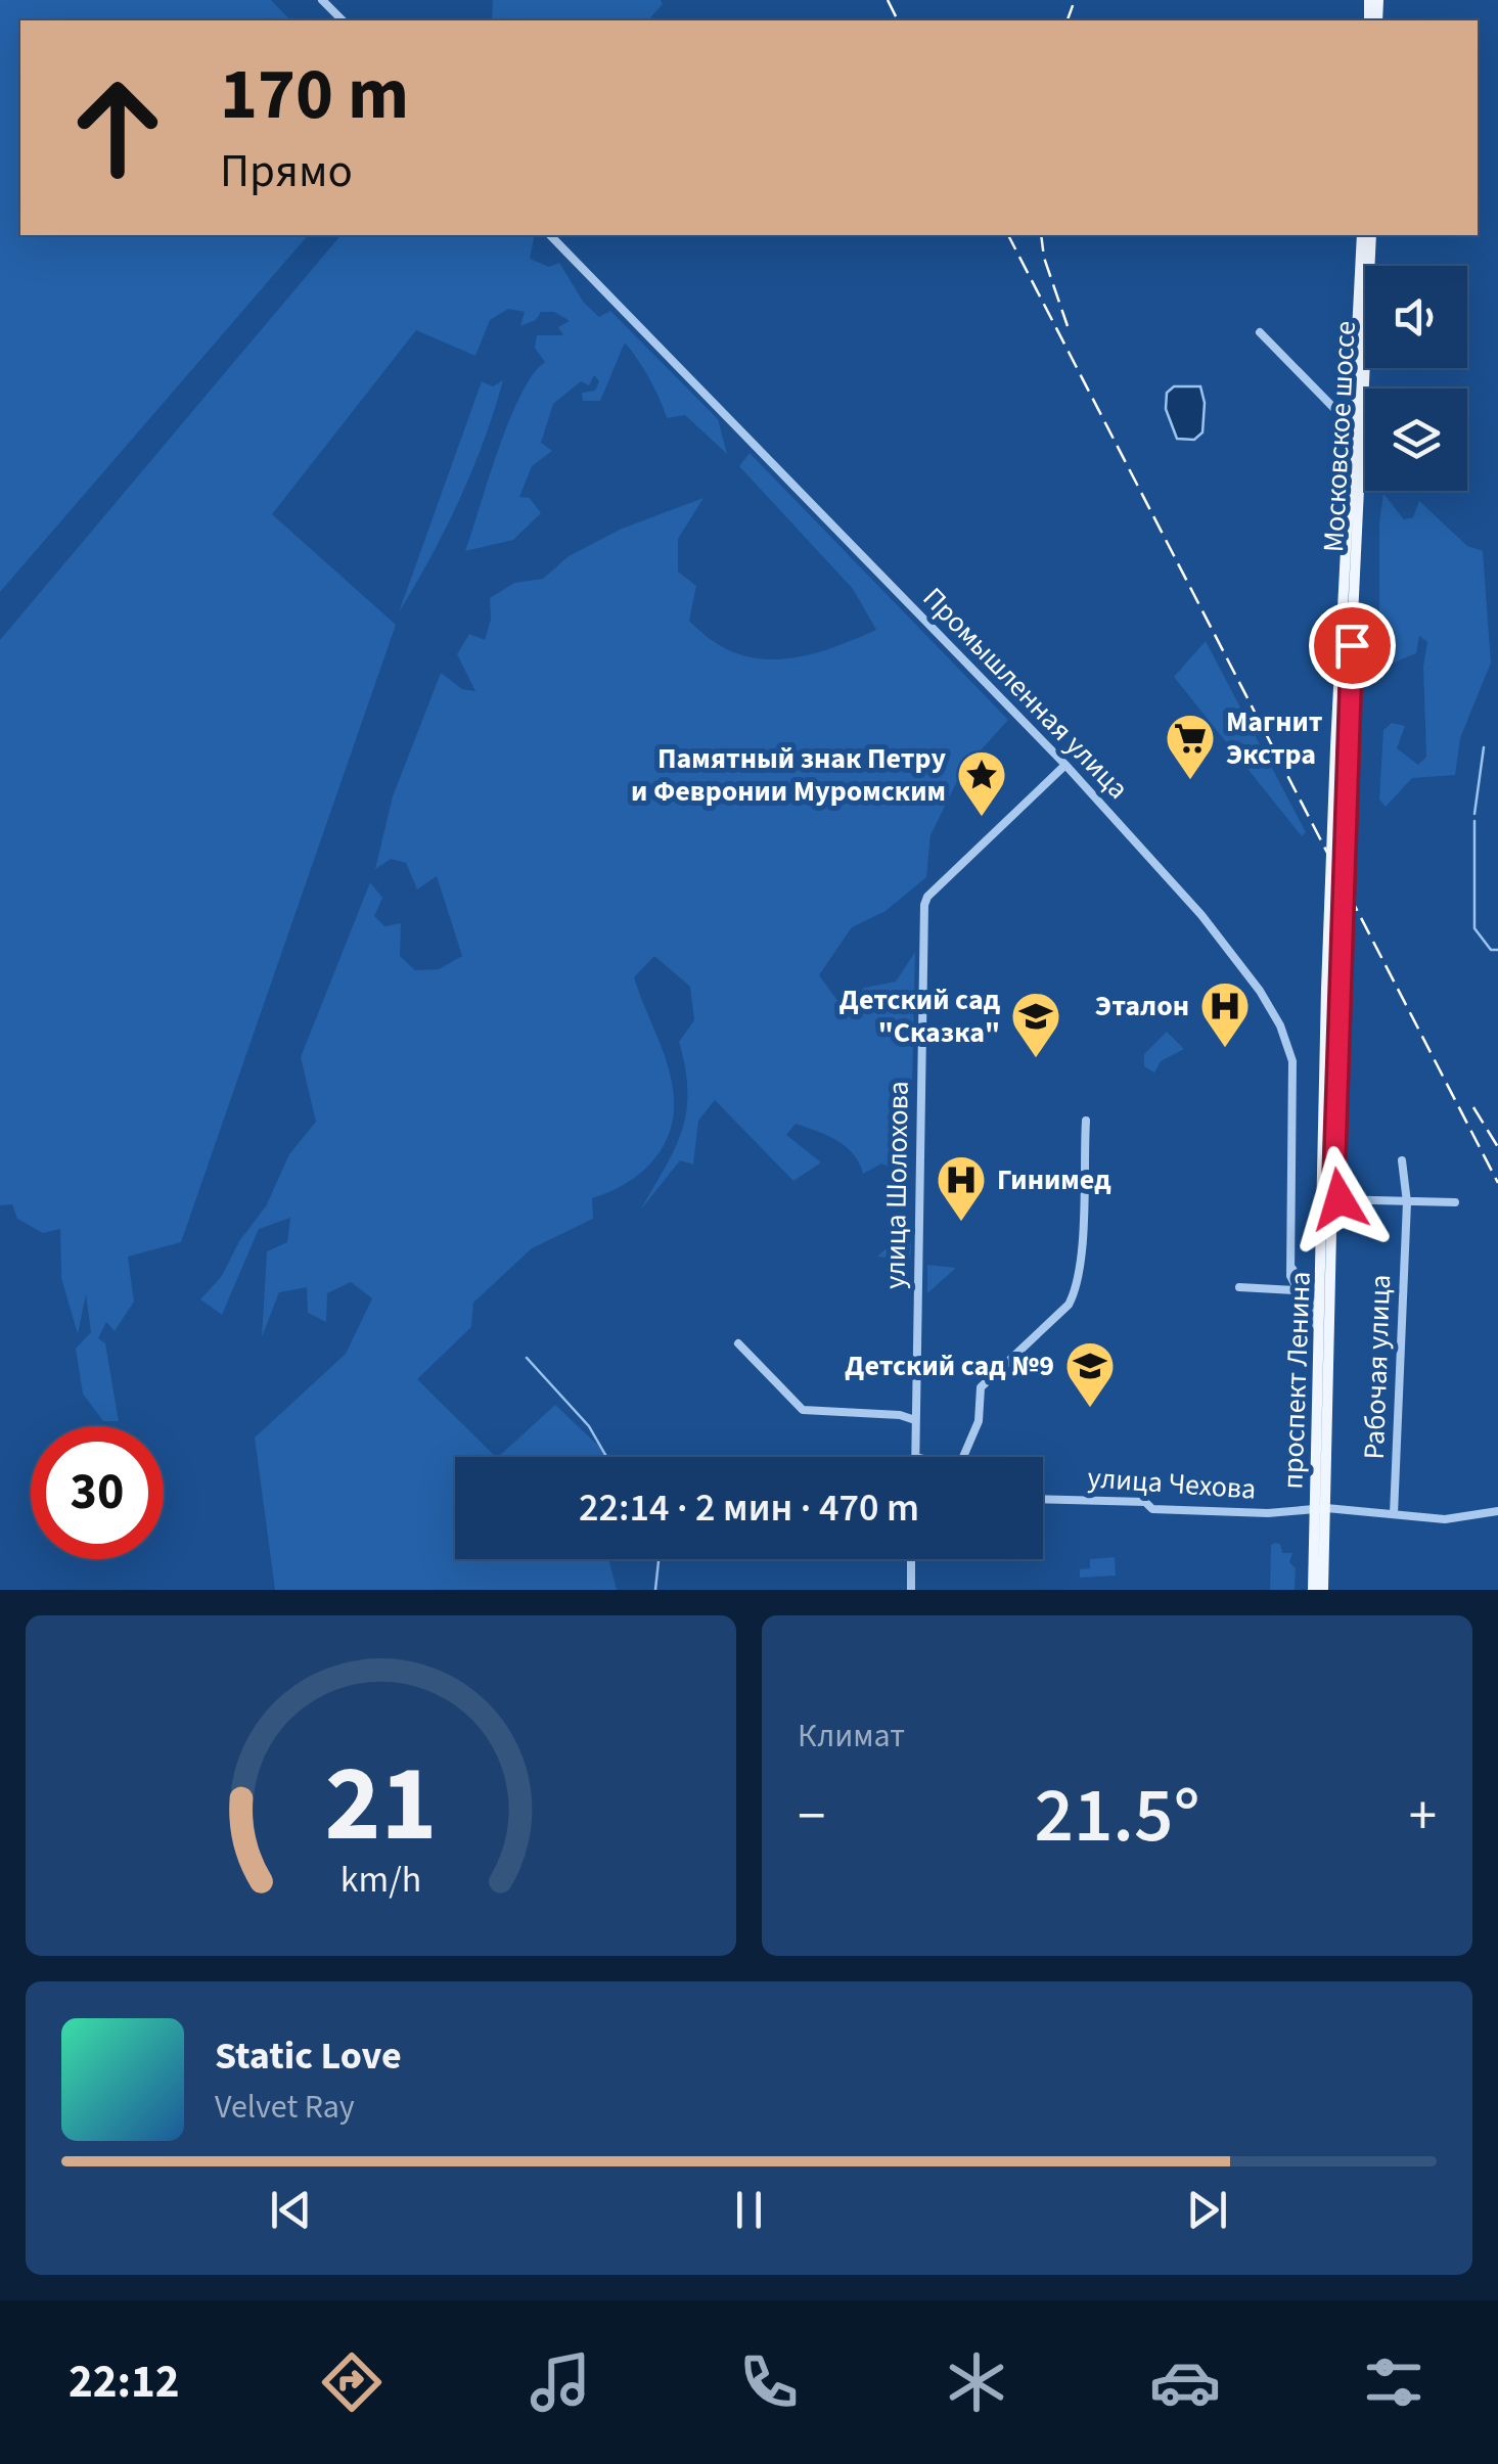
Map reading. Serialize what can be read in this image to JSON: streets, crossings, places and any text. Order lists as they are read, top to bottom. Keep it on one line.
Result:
{"streets":{"main road":["Московское шоссе","проспект Ленина"],"street":["Промышленная улица","улица Шолохова","Рабочая улица","улица Чехова"]},"crossings":[["Московское шоссе","проспект Ленина"],["Промышленная улица","улица Шолохова"],["Промышленная улица","проспект Ленина"],["Рабочая улица","улица Чехова"],["проспект Ленина","улица Чехова"]],"places":{"supermarket":["Магнит Экстра"],"place":["Памятный знак Петру и Февронии Муромским"],"hospital":["Эталон","Гинимед"],"school or university":["Детский сад \"Сказка\"","Детский сад №9"]},"page":{"turn":["170 m","Прямо"],"limit":"30","trip":"22:14 · 2 мин · 470 m","tile":"Климат","heat":["−","21.5°","+"],"song":["Static Love","Velvet Ray"],"tabs":"22:12","gauge":["21","km/h"]}}
